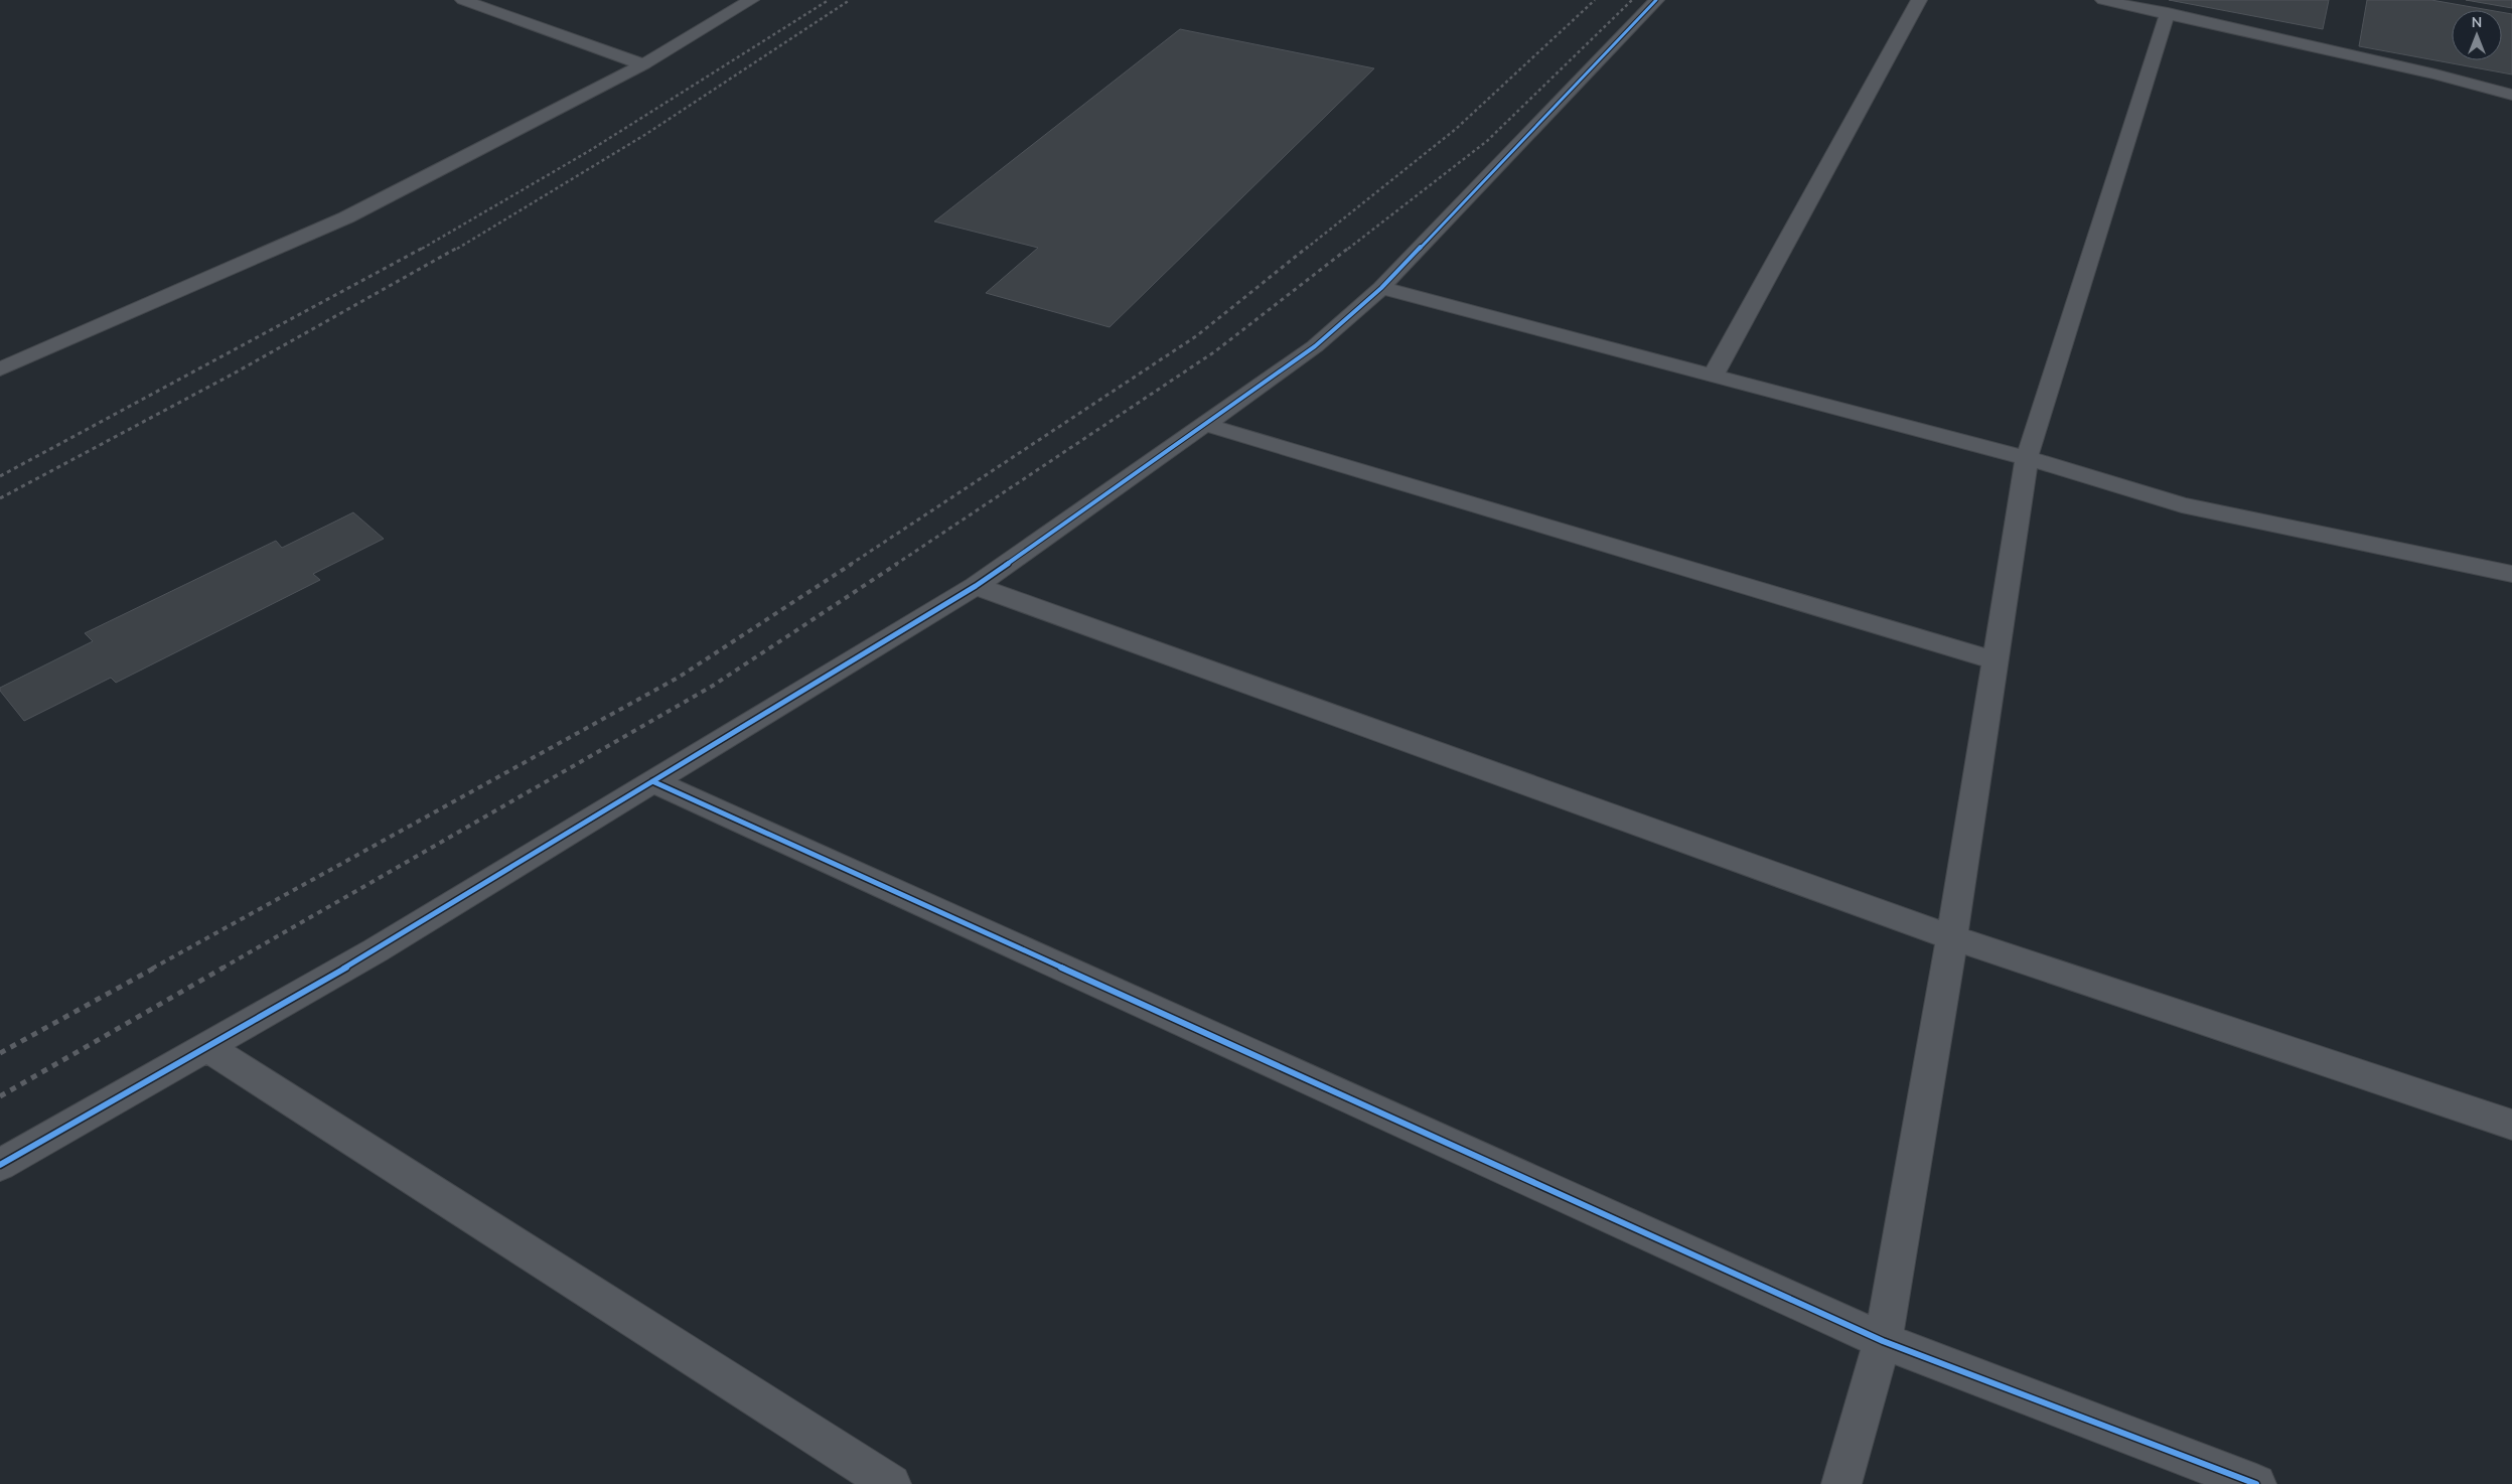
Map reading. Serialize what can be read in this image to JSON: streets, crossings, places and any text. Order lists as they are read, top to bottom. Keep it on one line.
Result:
{"north":"top"}
